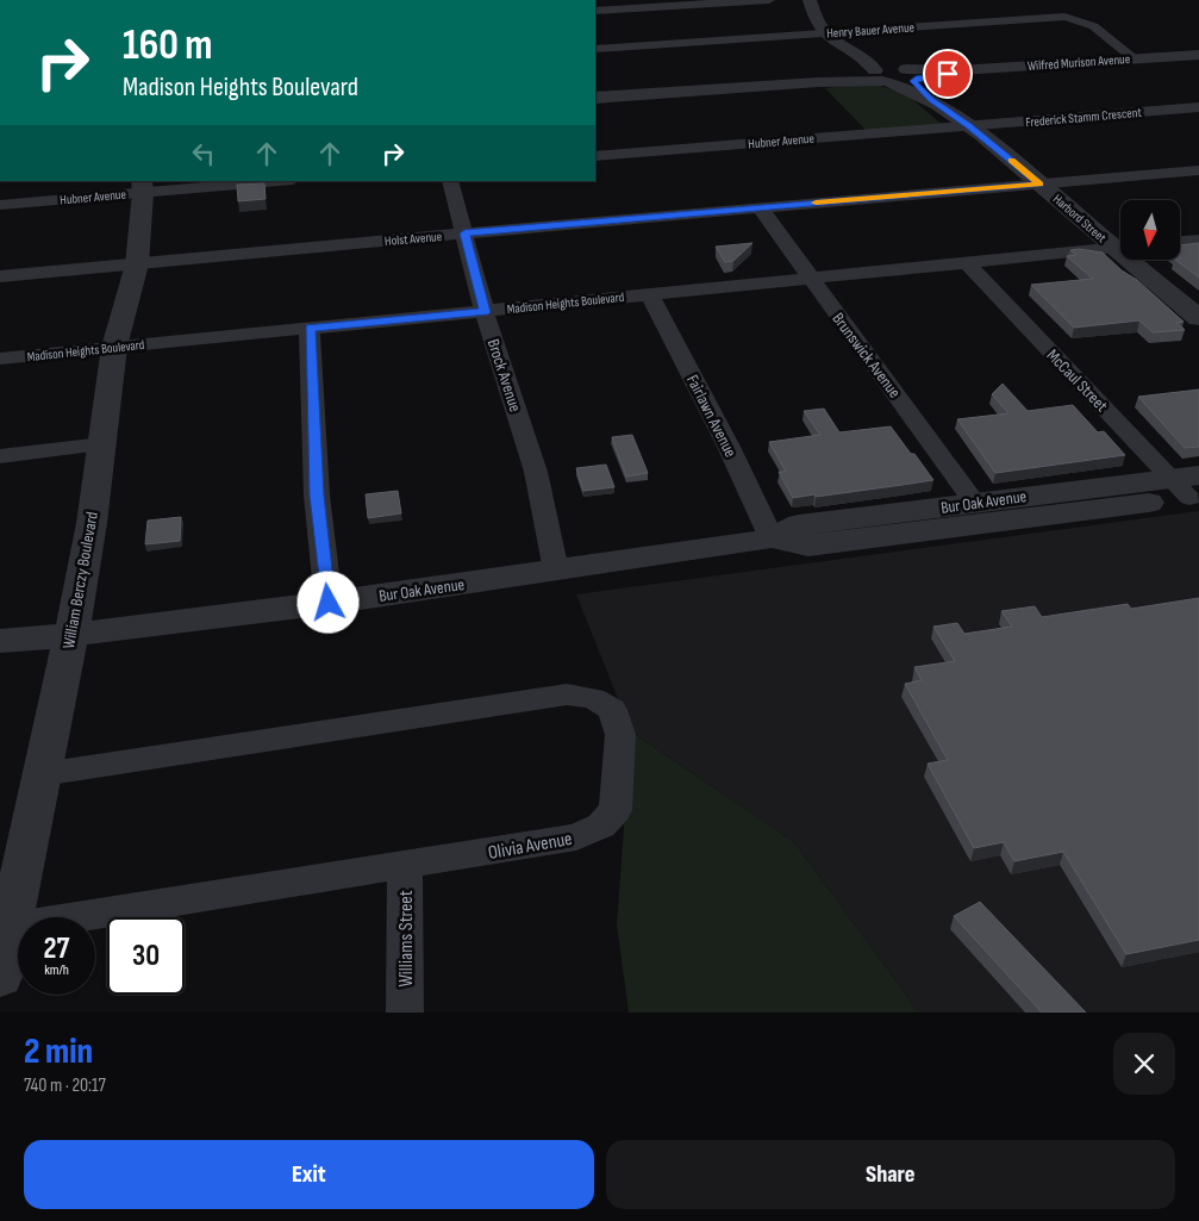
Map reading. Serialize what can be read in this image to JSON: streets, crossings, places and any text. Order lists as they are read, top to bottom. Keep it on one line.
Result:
{"streets":{"street":["Henry Bauer Avenue","Wilfred Murison Avenue","Frederick Stamm Crescent","Hubner Avenue","Harbord Street","Holst Avenue","Madison Heights Boulevard","Brunswick Avenue","Brock Avenue","McCaul Street","Fairlawn Avenue","Bur Oak Avenue","William Berczy Boulevard","Olivia Avenue","Williams Street"]},"crossings":[["Henry Bauer Avenue","Wilfred Murison Avenue"],["Henry Bauer Avenue","Harbord Street"],["Wilfred Murison Avenue","Harbord Street"],["Frederick Stamm Crescent","Hubner Avenue"],["Frederick Stamm Crescent","Harbord Street"],["Hubner Avenue","Harbord Street"],["Hubner Avenue","William Berczy Boulevard"],["Harbord Street","Holst Avenue"],["Holst Avenue","Brunswick Avenue"],["Holst Avenue","Brock Avenue"],["Holst Avenue","William Berczy Boulevard"],["Madison Heights Boulevard","Brunswick Avenue"],["Madison Heights Boulevard","Brock Avenue"],["Madison Heights Boulevard","McCaul Street"],["Madison Heights Boulevard","Fairlawn Avenue"],["Madison Heights Boulevard","William Berczy Boulevard"],["Brunswick Avenue","Bur Oak Avenue"],["Brock Avenue","Bur Oak Avenue"],["McCaul Street","Bur Oak Avenue"],["Fairlawn Avenue","Bur Oak Avenue"],["Bur Oak Avenue","William Berczy Boulevard"],["William Berczy Boulevard","Olivia Avenue"],["Olivia Avenue","Williams Street"]],"north":"bottom","page":{"turn":["160 m","Madison Heights Boulevard"],"speed":"27 km/h","limit":"30","heading":["2 min","740 m · 20:17"],"buttons":["Exit","Share"]}}
